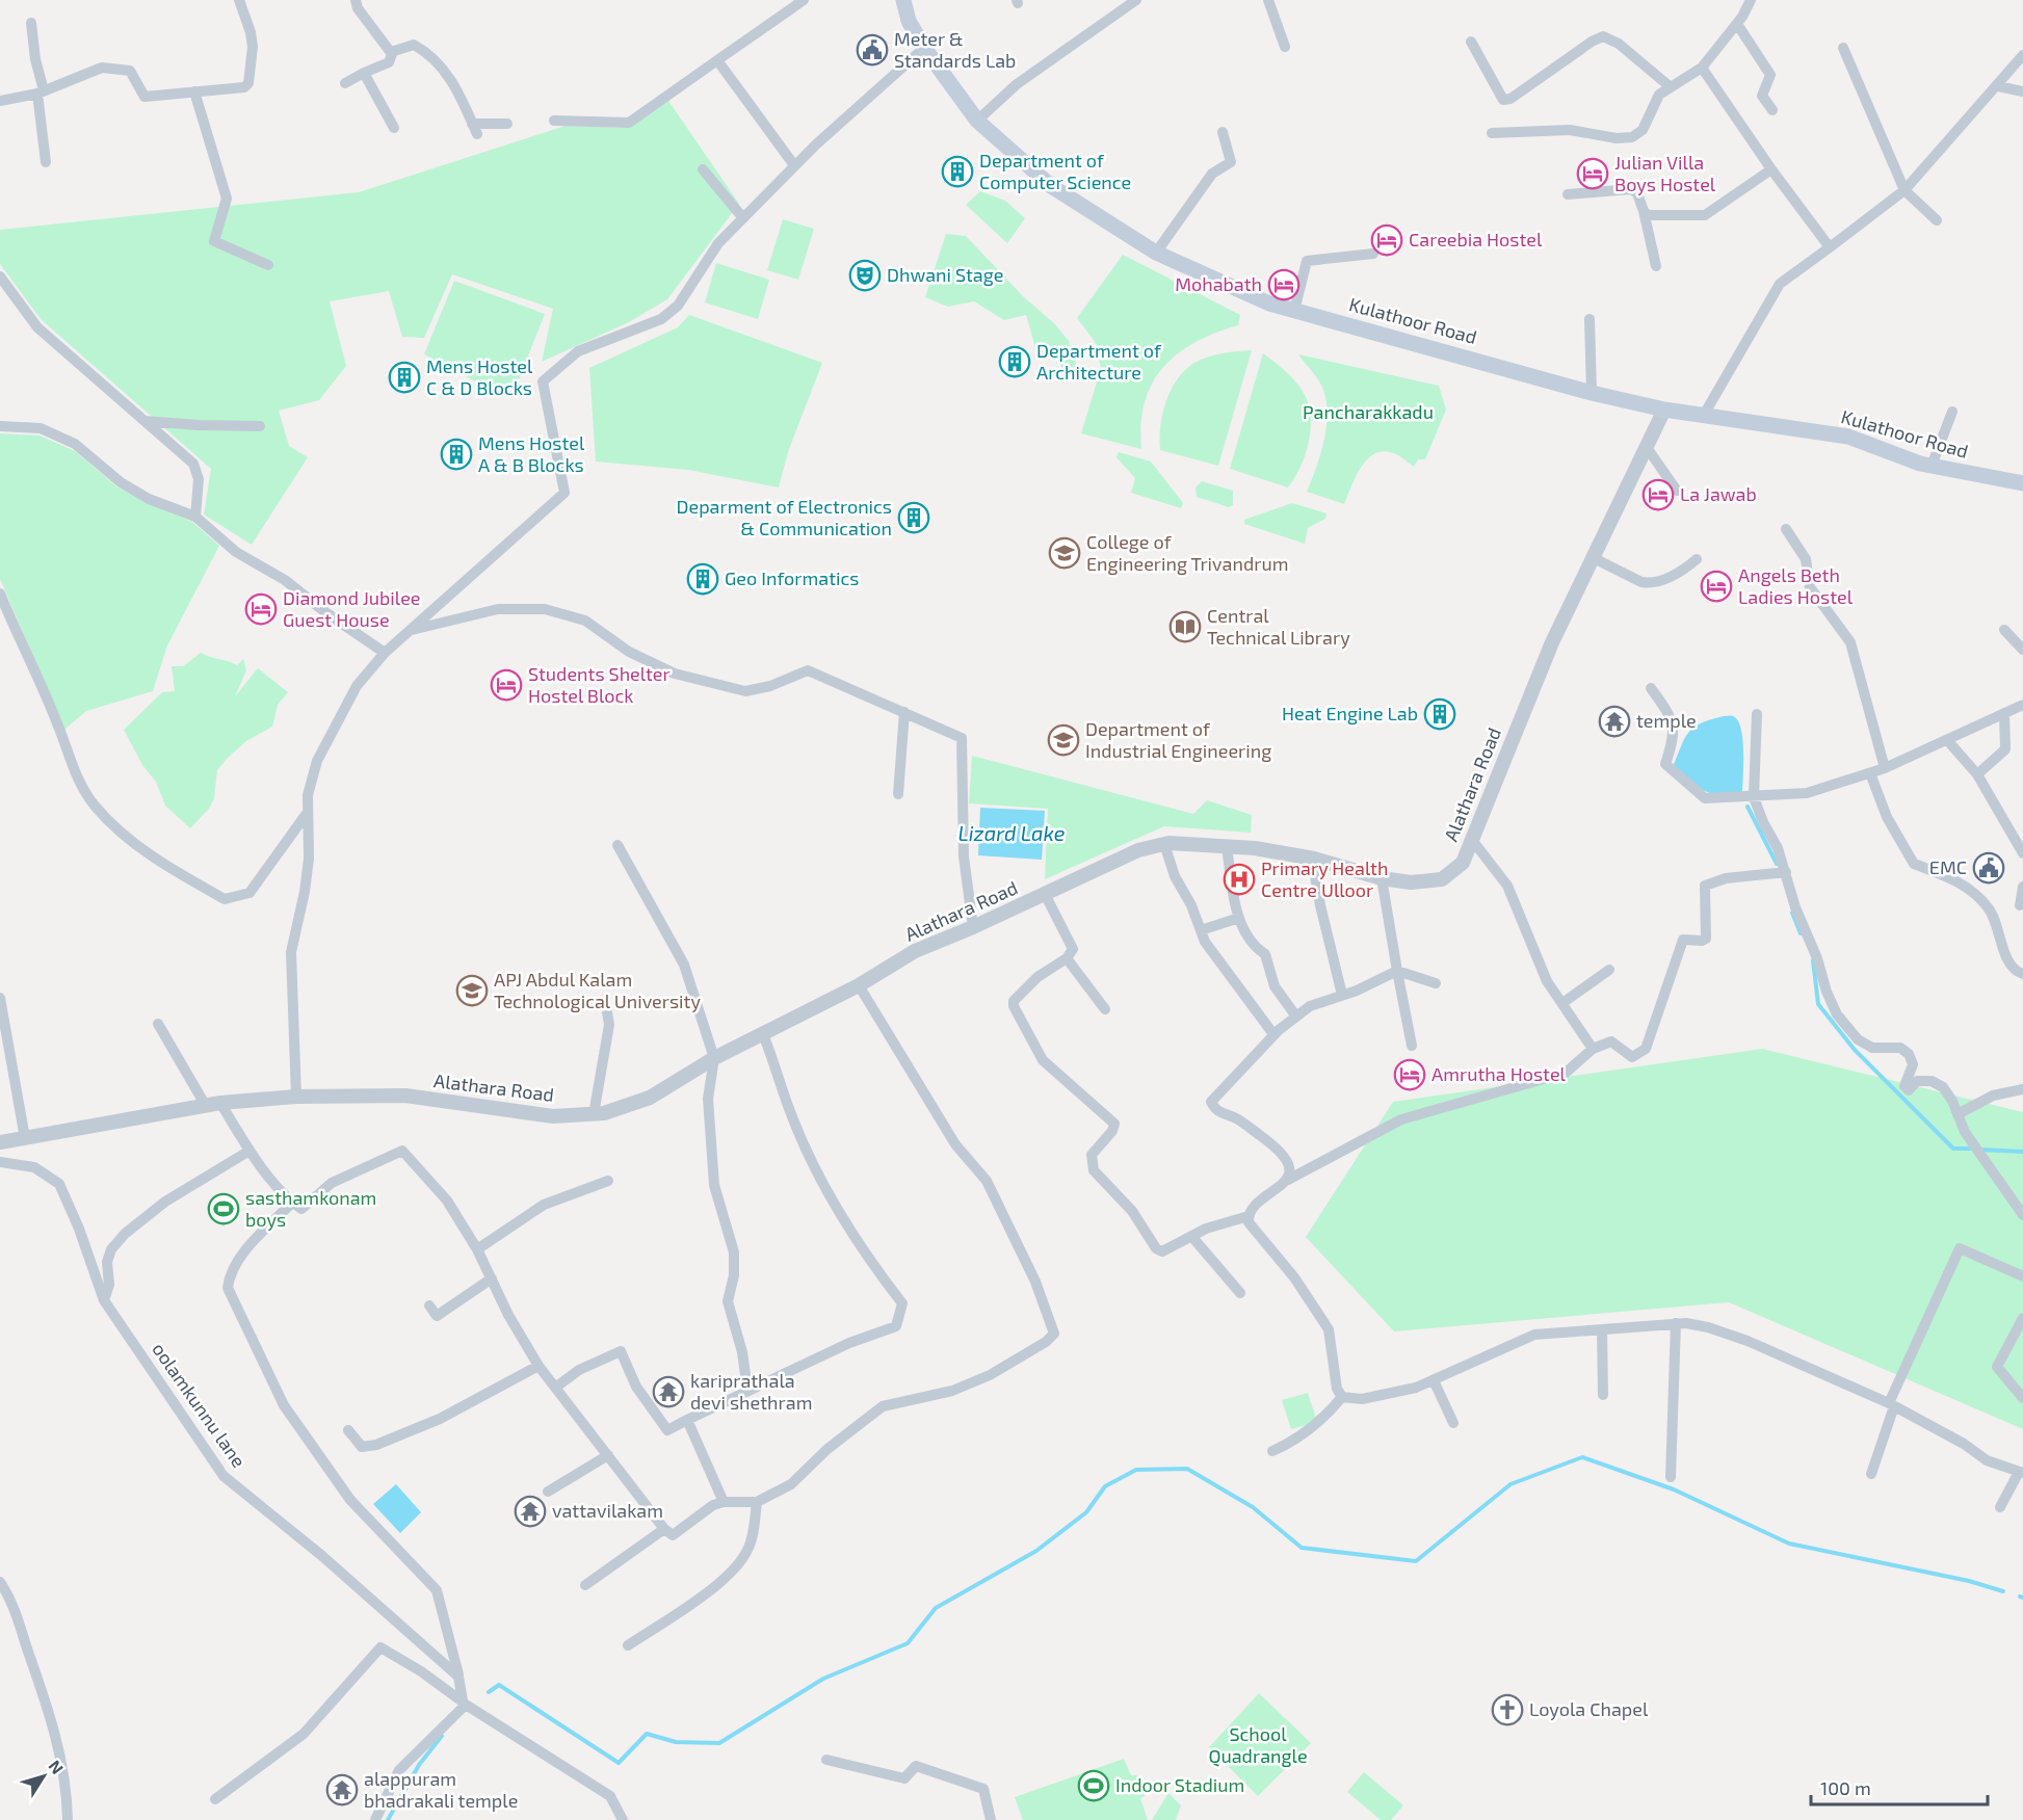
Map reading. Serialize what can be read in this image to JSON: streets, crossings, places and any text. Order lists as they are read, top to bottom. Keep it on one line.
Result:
{"streets":{"main road":["Kulathoor Road"],"street":["Alathara Road","oolamkunnu lane"]},"crossings":[["Kulathoor Road","Alathara Road"]],"water":["Lizard Lake"],"parks":["Pancharakkadu","School Quadrangle"],"places":{"public building":["Meter & Standards Lab","EMC"],"building":["Department of Computer Science","Department of Architecture","Mens Hostel C & D Blocks","Mens Hostel A & B Blocks","Deparment of Electronics & Communication","Geo Informatics","Heat Engine Lab"],"hotel":["Julian Villa Boys Hostel","Careebia Hostel","Mohabath","La Jawab","Angels Beth Ladies Hostel","Diamond Jubilee Guest House","Students Shelter Hostel Block","Amrutha Hostel"],"theatre":["Dhwani Stage"],"school or university":["College of Engineering Trivandrum","Department of Industrial Engineering","APJ Abdul Kalam Technological University"],"library":["Central Technical Library"],"temple":["temple","kariprathala devi shethram","vattavilakam","alappuram bhadrakali temple"],"hospital":["Primary Health Centre Ulloor"],"sports":["sasthamkonam boys","Indoor Stadium"],"church":["Loyola Chapel"]},"scale_bar":"100 m","north":"top right"}
